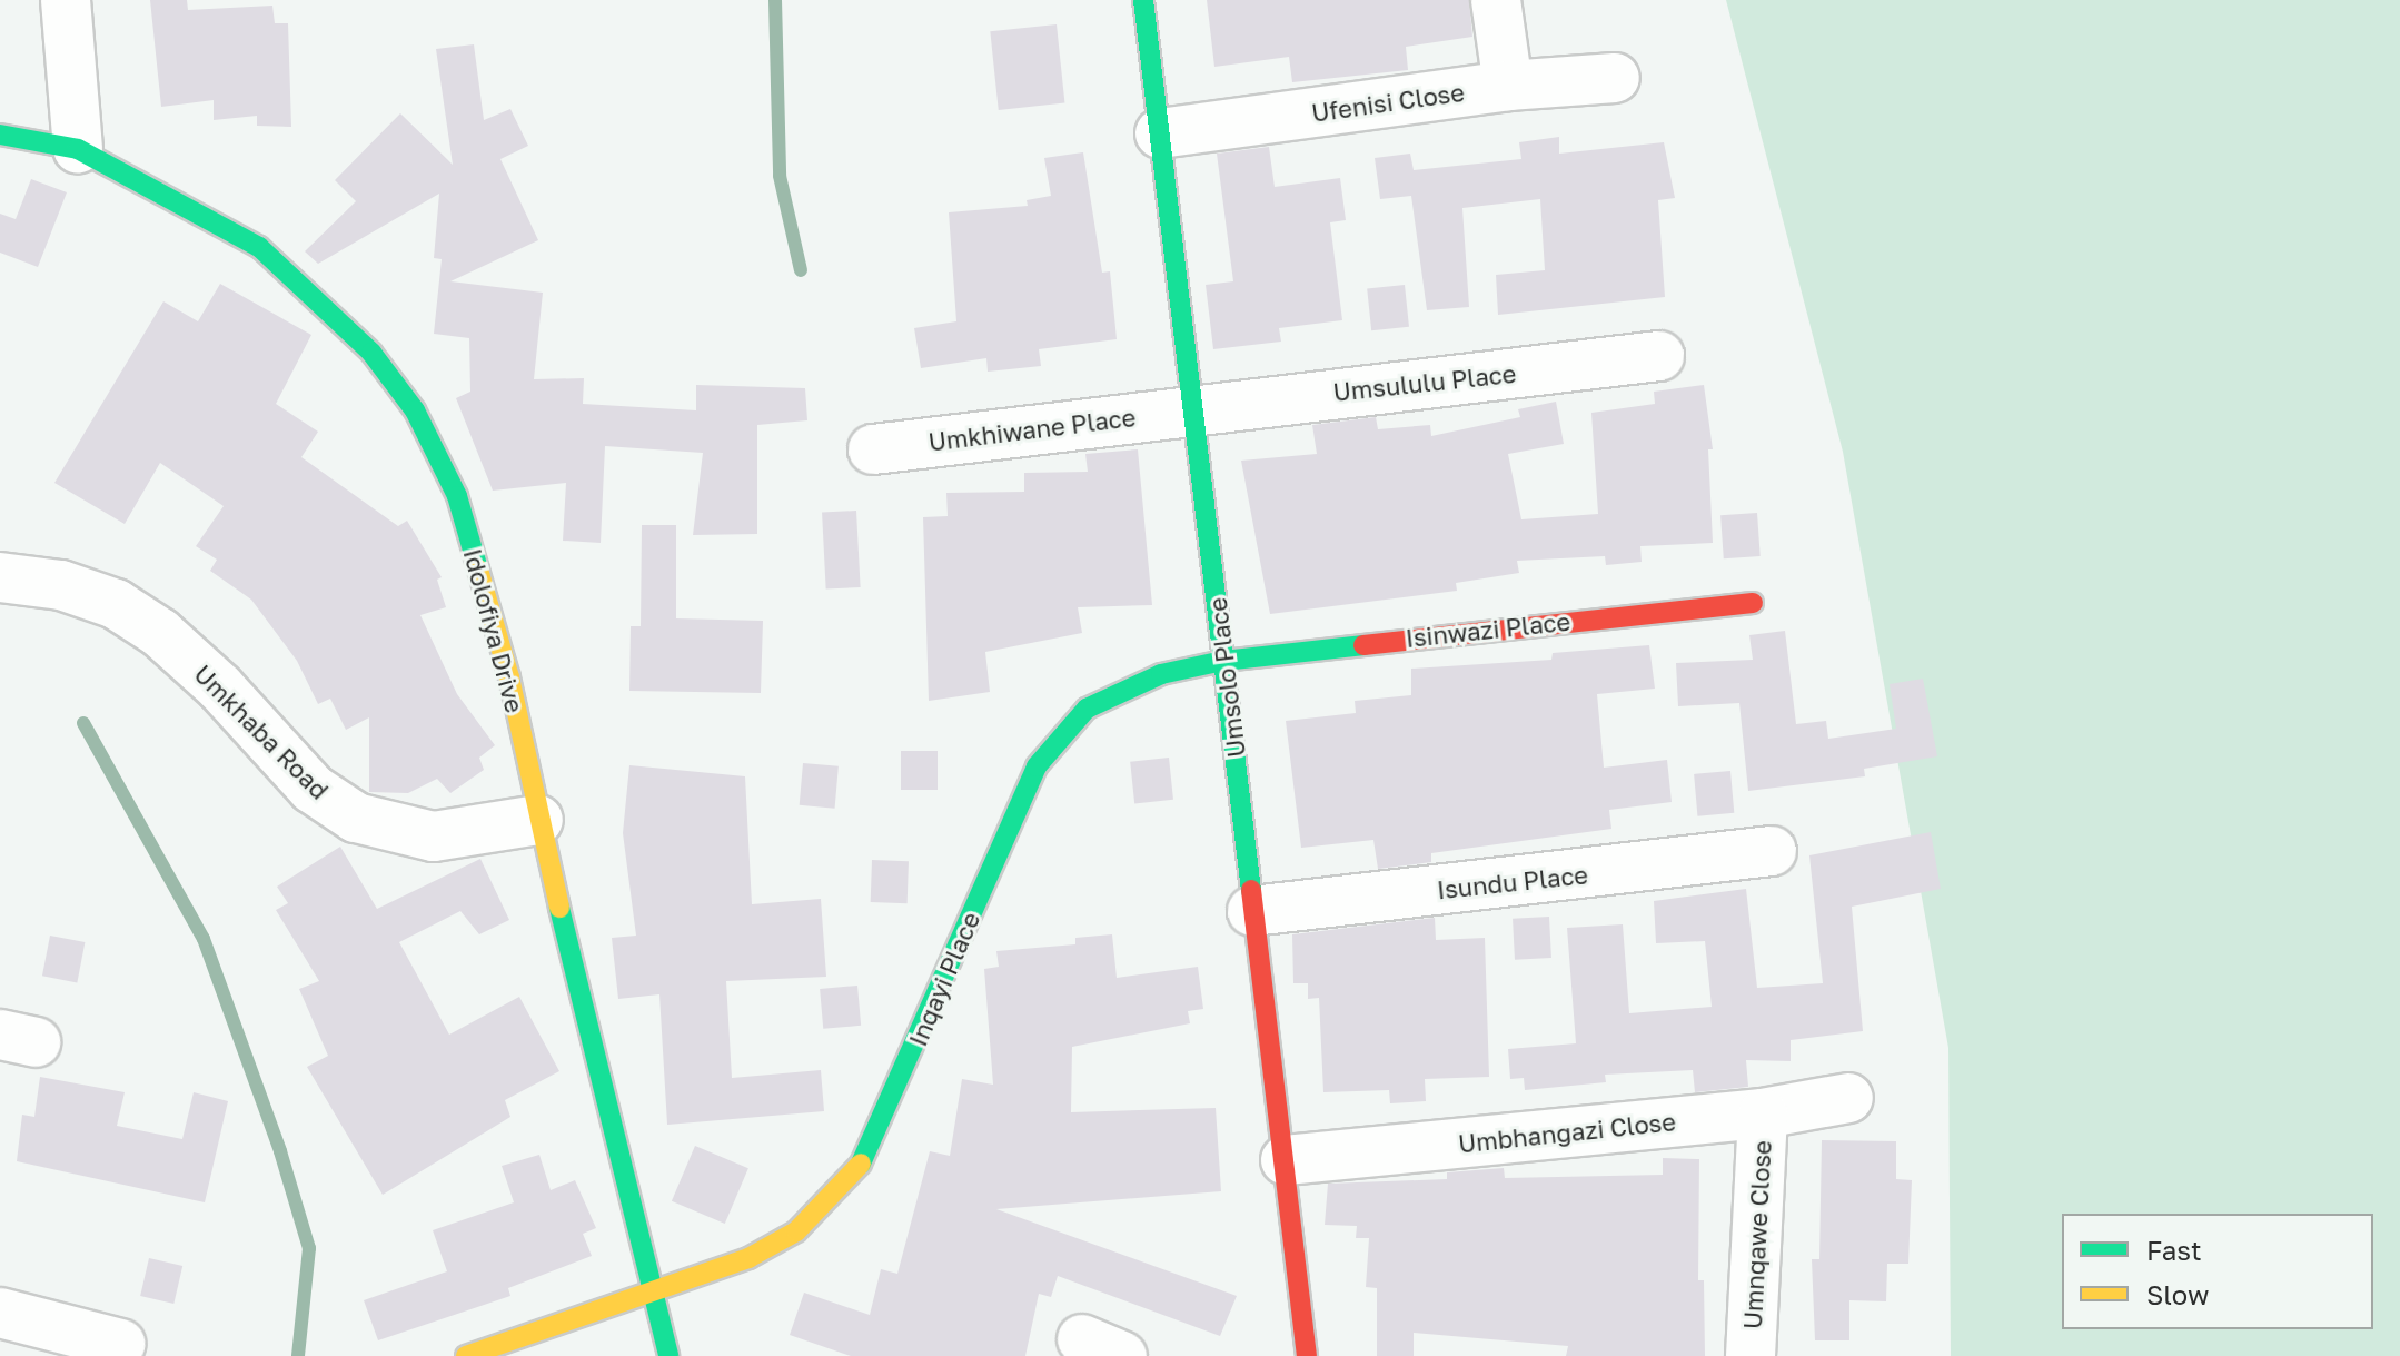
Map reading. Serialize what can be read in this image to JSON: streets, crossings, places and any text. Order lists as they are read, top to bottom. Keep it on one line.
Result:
{"streets":{"street":["Ufenisi Close","Umsululu Place","Umkhiwane Place","Isinwazi Place","Idolofiya Drive","Umsolo Place","Umkhaba Road","Isundu Place","Inqayi Place","Umbhangazi Close","Umnqawe Close"]},"crossings":[["Ufenisi Close","Umsolo Place"],["Umsululu Place","Umkhiwane Place"],["Umsululu Place","Umsolo Place"],["Umkhiwane Place","Umsolo Place"],["Isinwazi Place","Umsolo Place"],["Isinwazi Place","Inqayi Place"],["Idolofiya Drive","Umkhaba Road"],["Idolofiya Drive","Inqayi Place"],["Umsolo Place","Isundu Place"],["Umsolo Place","Inqayi Place"],["Umsolo Place","Umbhangazi Close"],["Umbhangazi Close","Umnqawe Close"]],"legend":["Fast","Slow"]}
